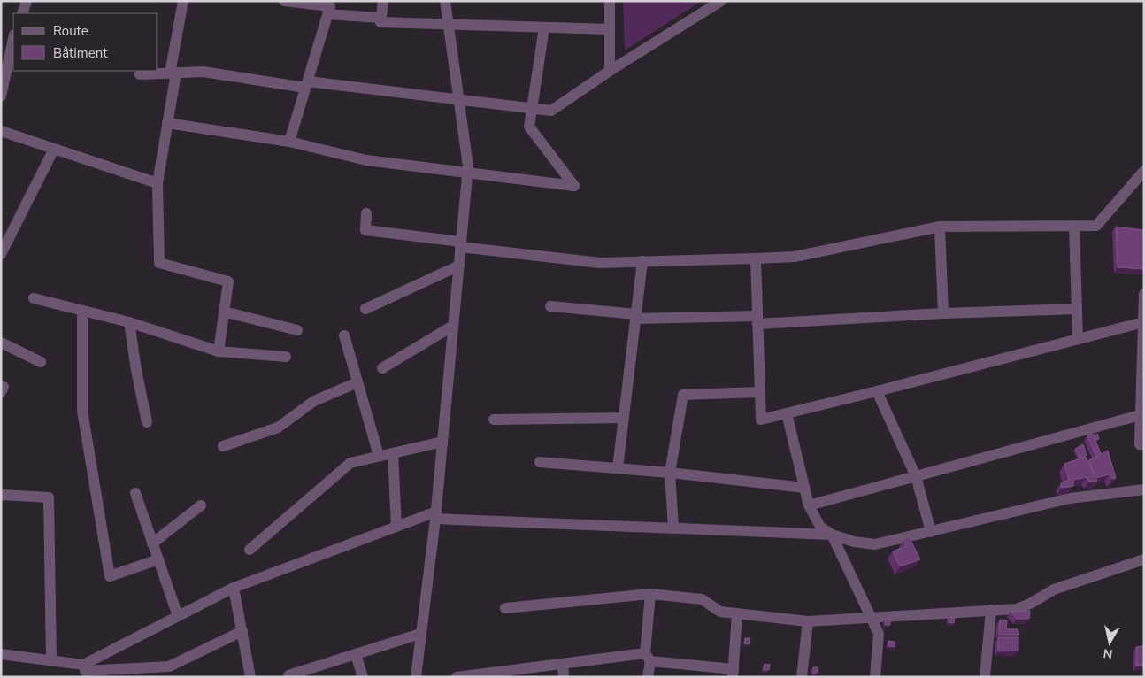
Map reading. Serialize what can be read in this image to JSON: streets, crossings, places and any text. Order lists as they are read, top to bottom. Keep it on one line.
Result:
{"legend":["Route","Bâtiment"],"north":"bottom"}
